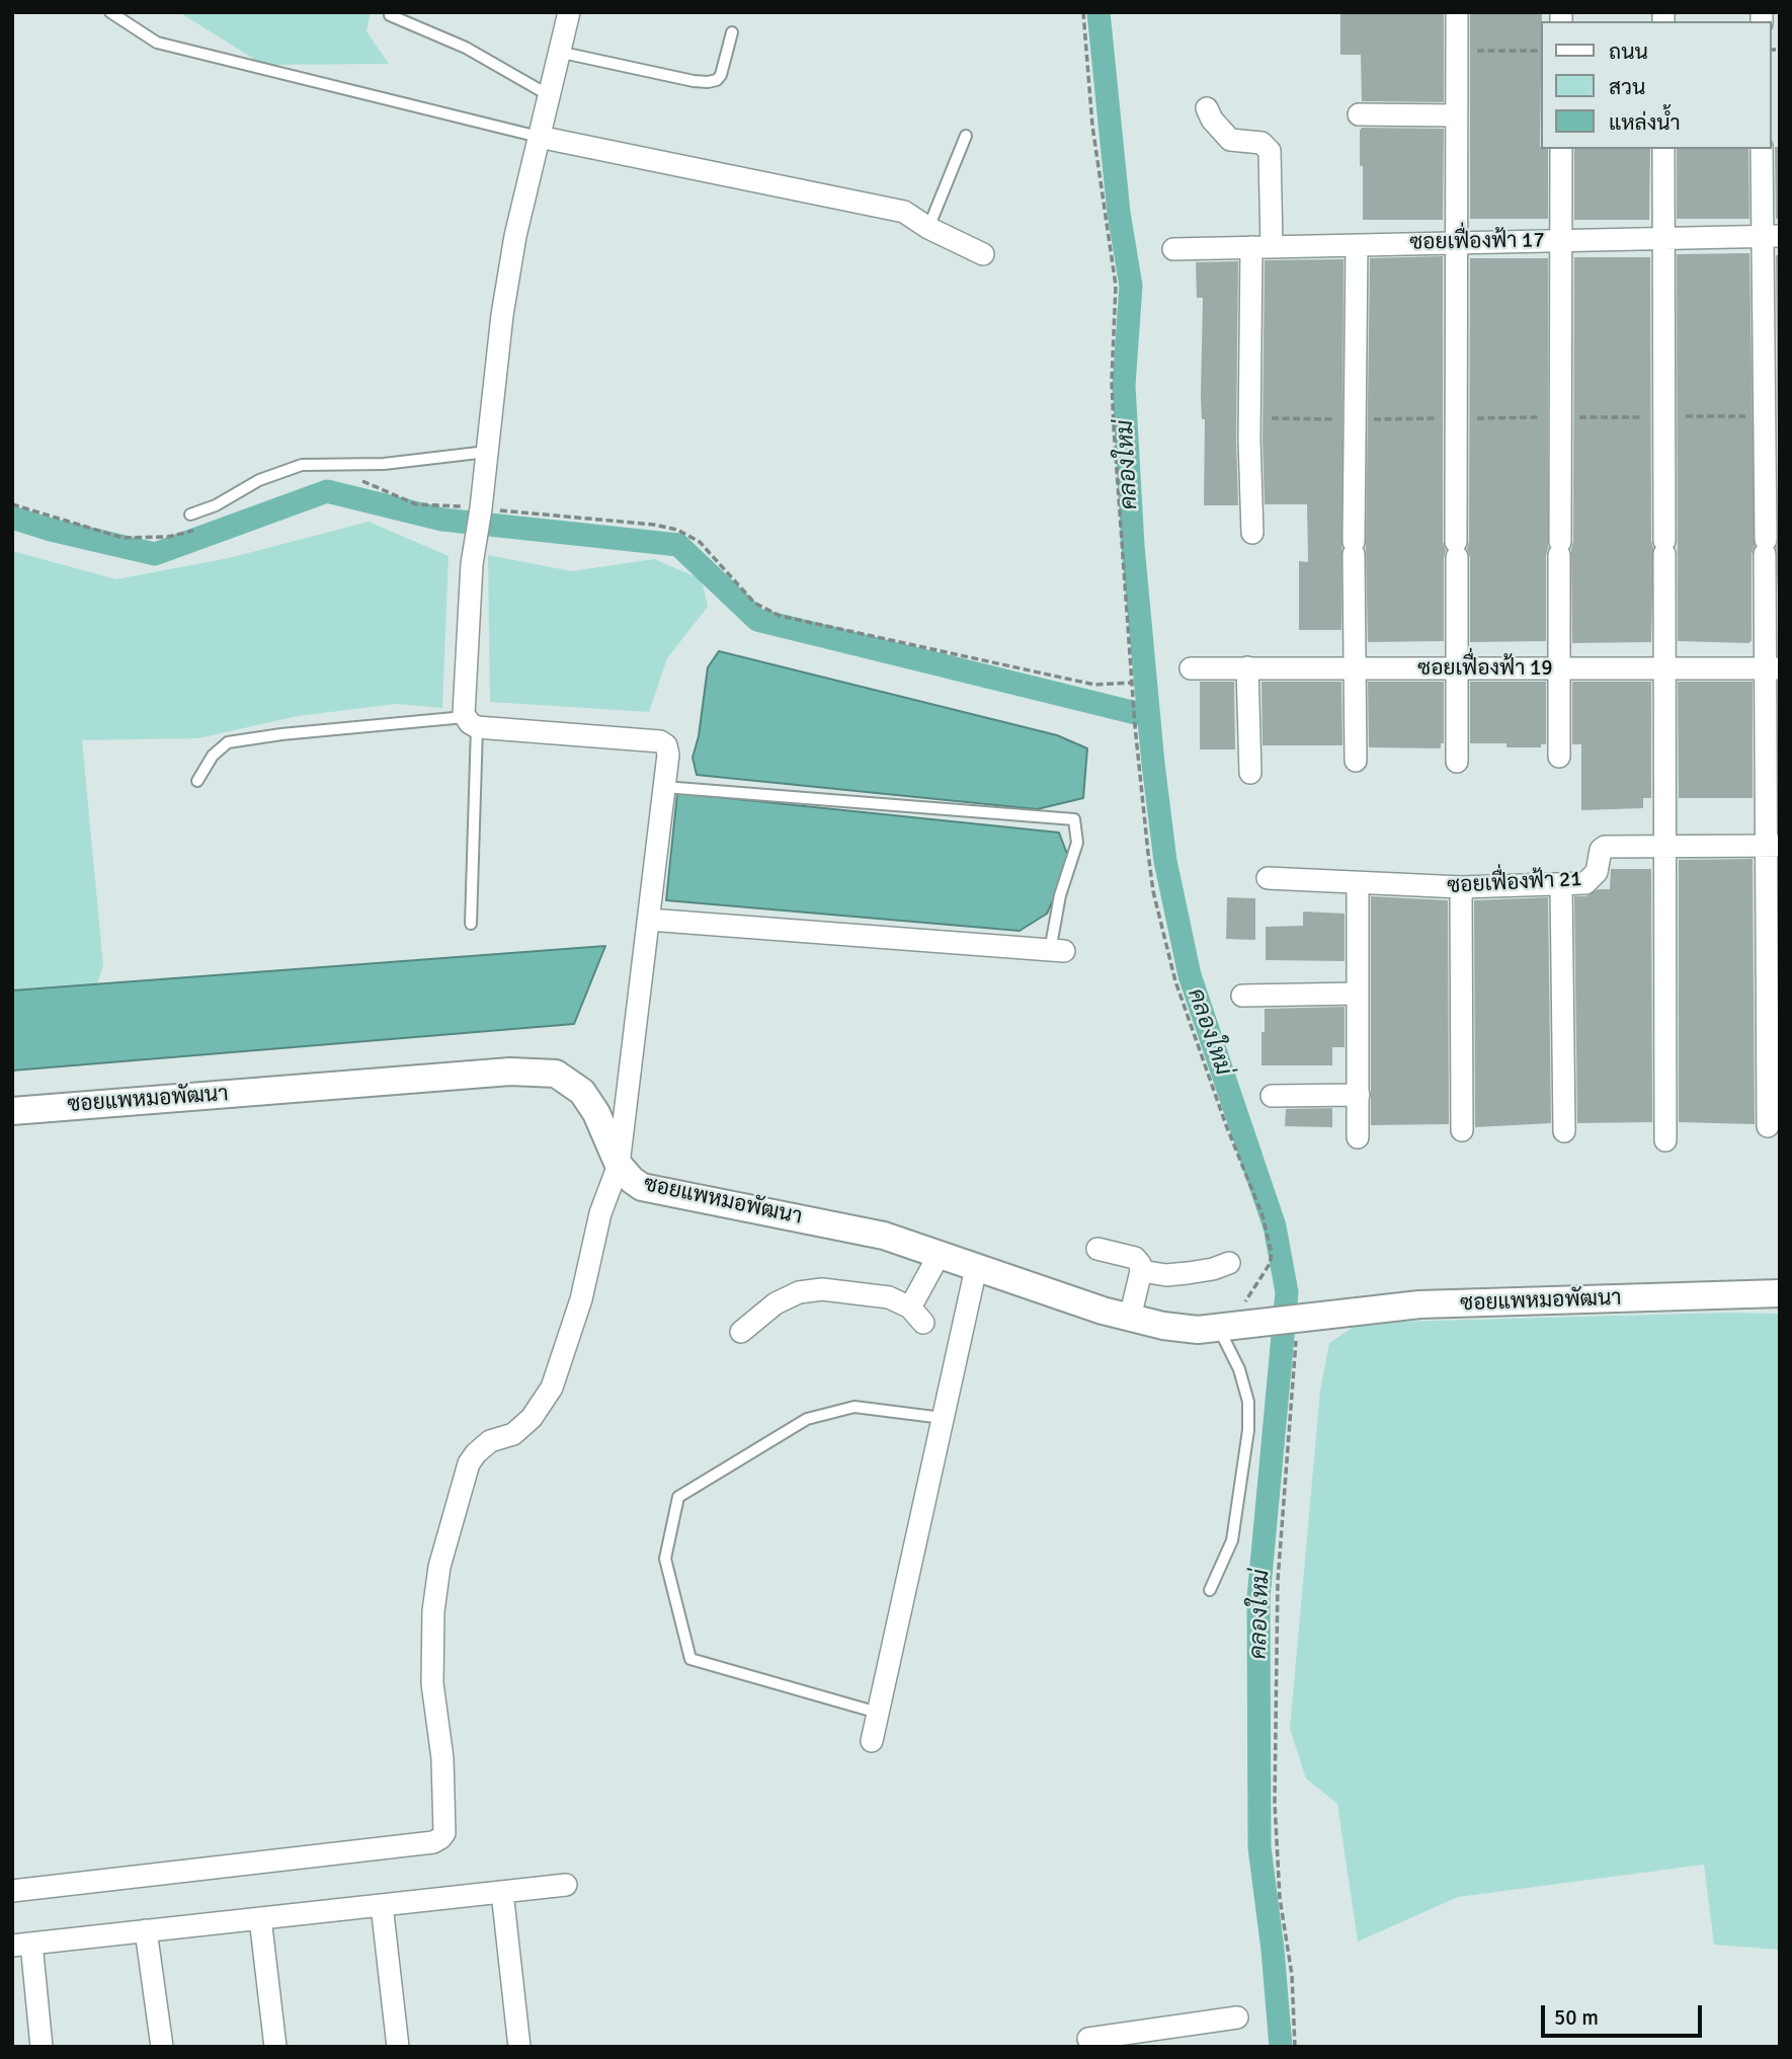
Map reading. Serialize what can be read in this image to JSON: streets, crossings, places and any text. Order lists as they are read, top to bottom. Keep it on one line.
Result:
{"streets":{"street":["ซอยเฟื่องฟ้า 17","ซอยเฟื่องฟ้า 19","ซอยเฟื่องฟ้า 21","ซอยแพหมอพัฒนา"]},"water":["คลองใหม่"],"legend":["ถนน","สวน","แหล่งน้ำ"],"scale_bar":"50 m"}
